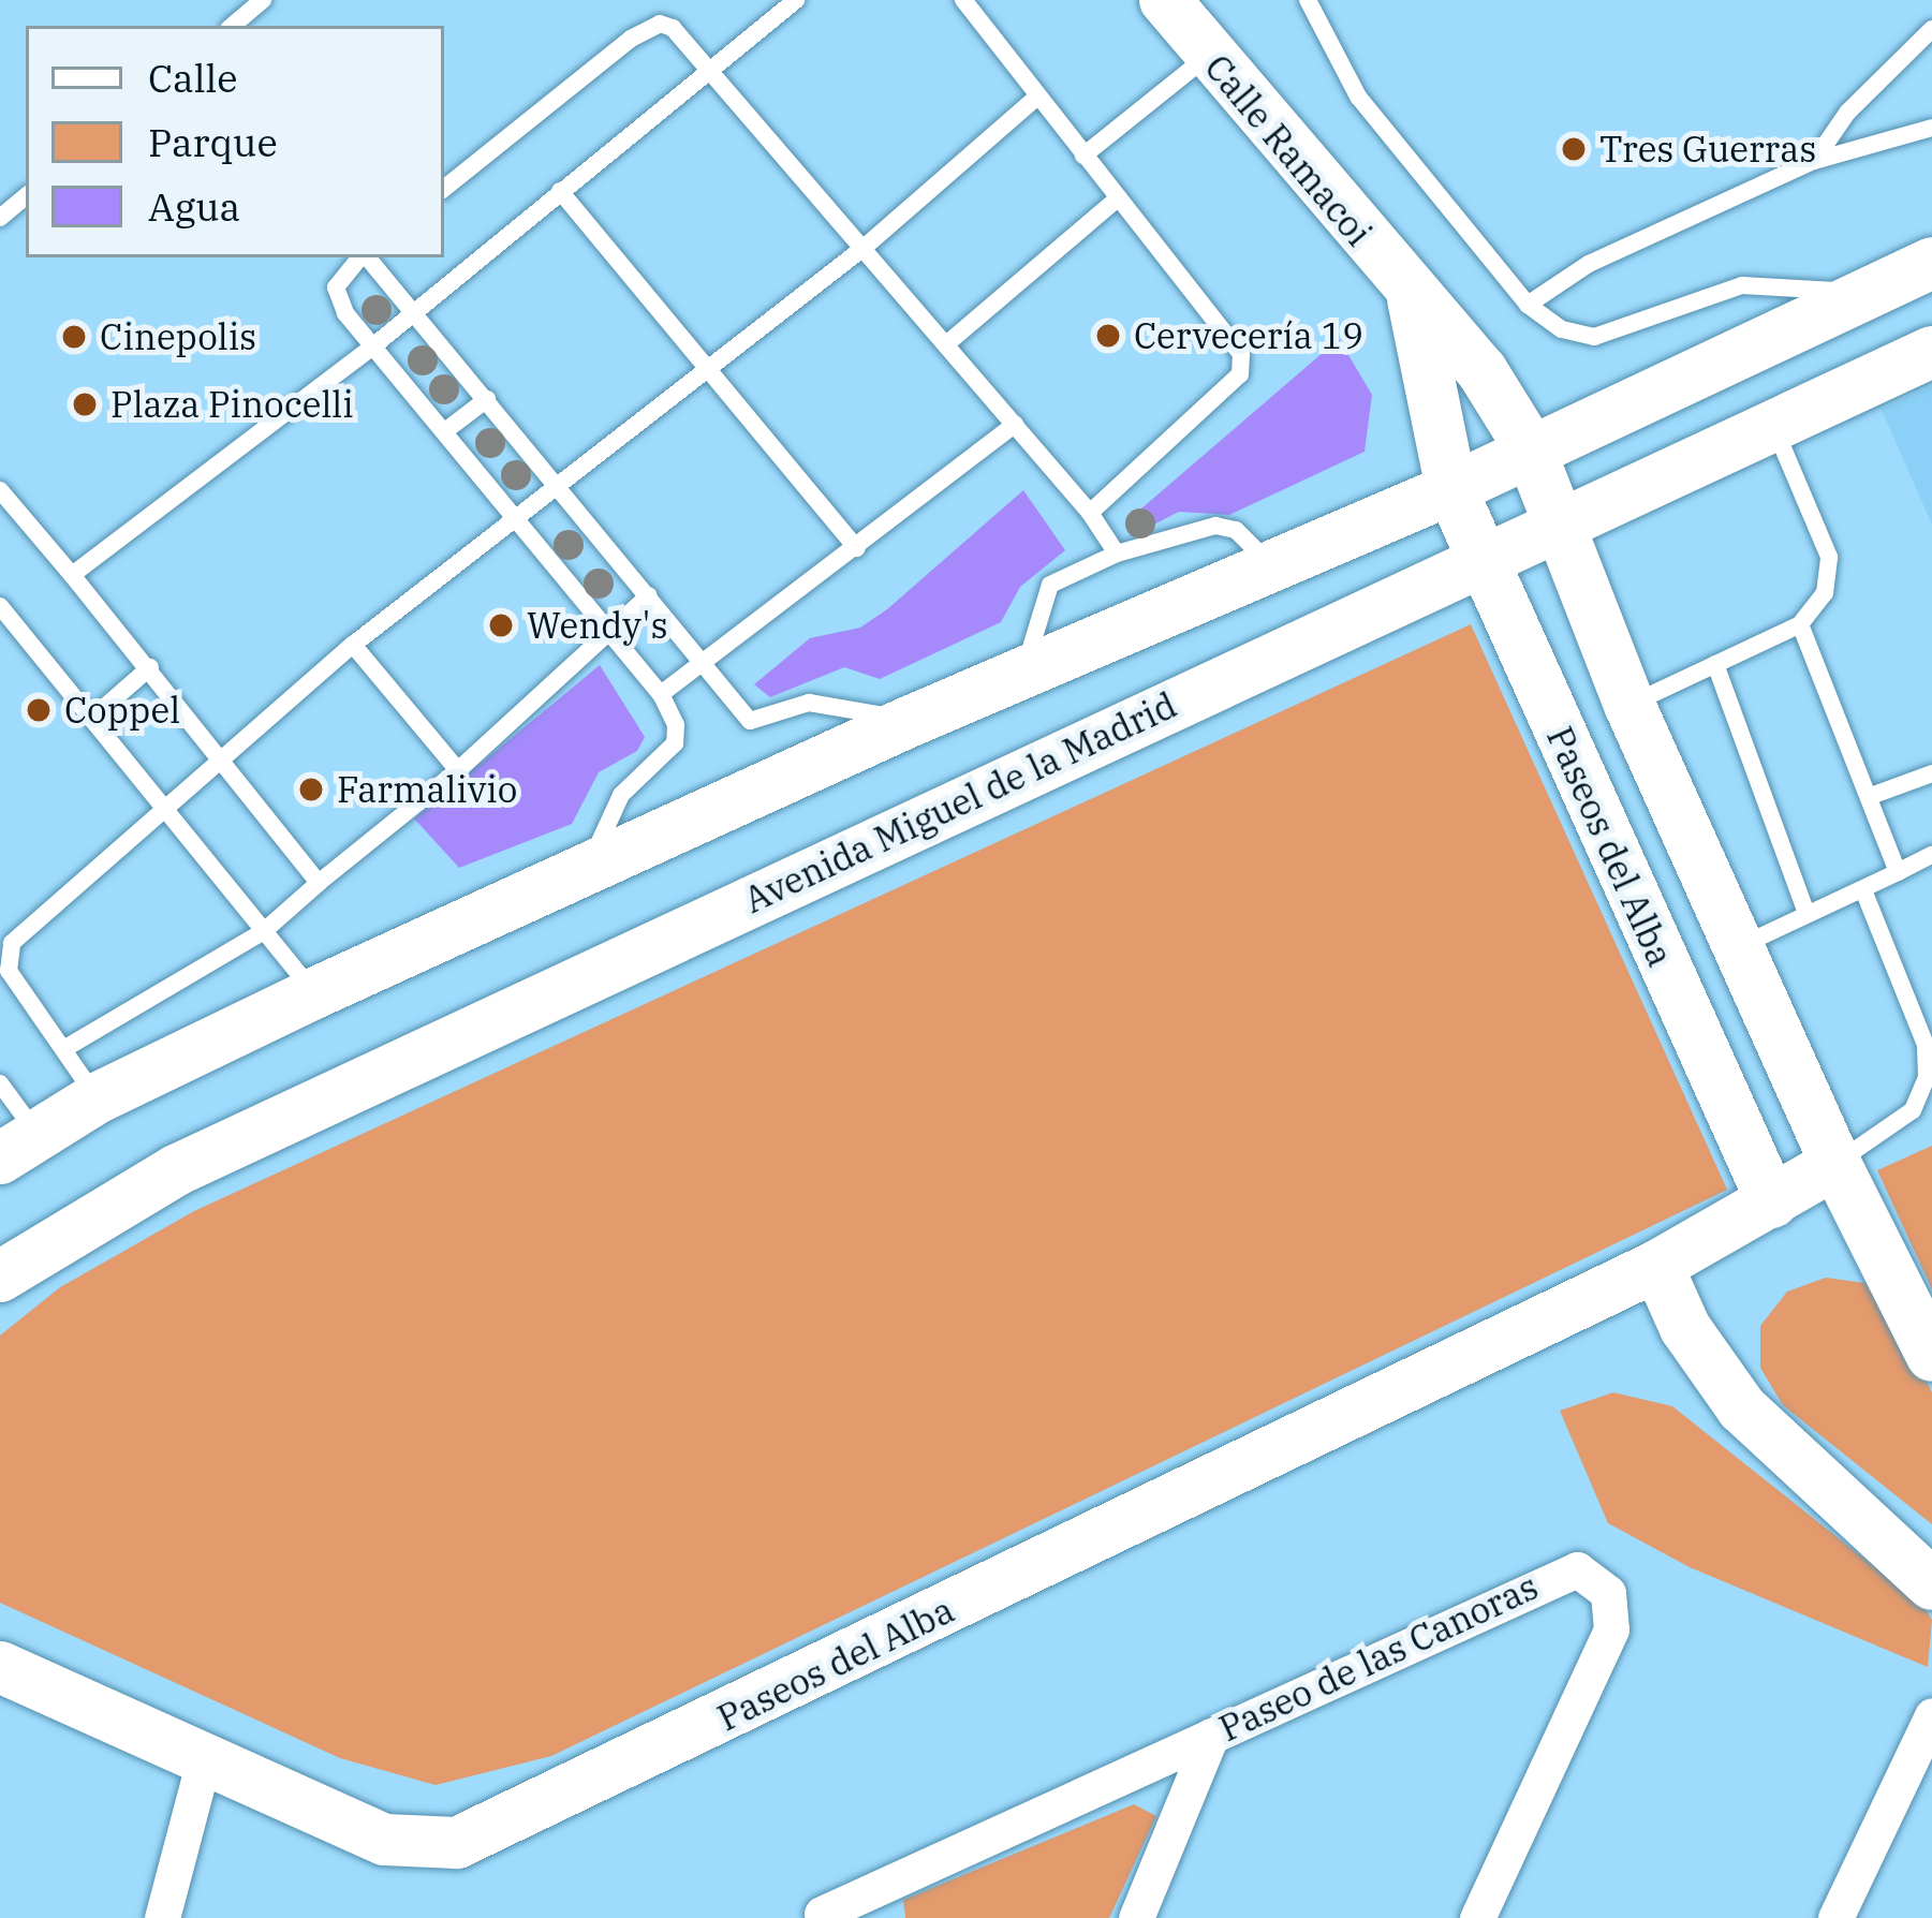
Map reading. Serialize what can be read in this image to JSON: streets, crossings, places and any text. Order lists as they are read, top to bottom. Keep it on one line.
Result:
{"streets":{"street":["Calle Ramacoi","Avenida Miguel de la Madrid","Paseos del Alba","Paseo de las Canoras"]},"crossings":[["Calle Ramacoi","Paseos del Alba"],["Avenida Miguel de la Madrid","Paseos del Alba"]],"places":["Tres Guerras","Cervecería 19","Cinepolis","Plaza Pinocelli","Wendy's","Coppel","Farmalivio"],"legend":["Calle","Parque","Agua"]}
